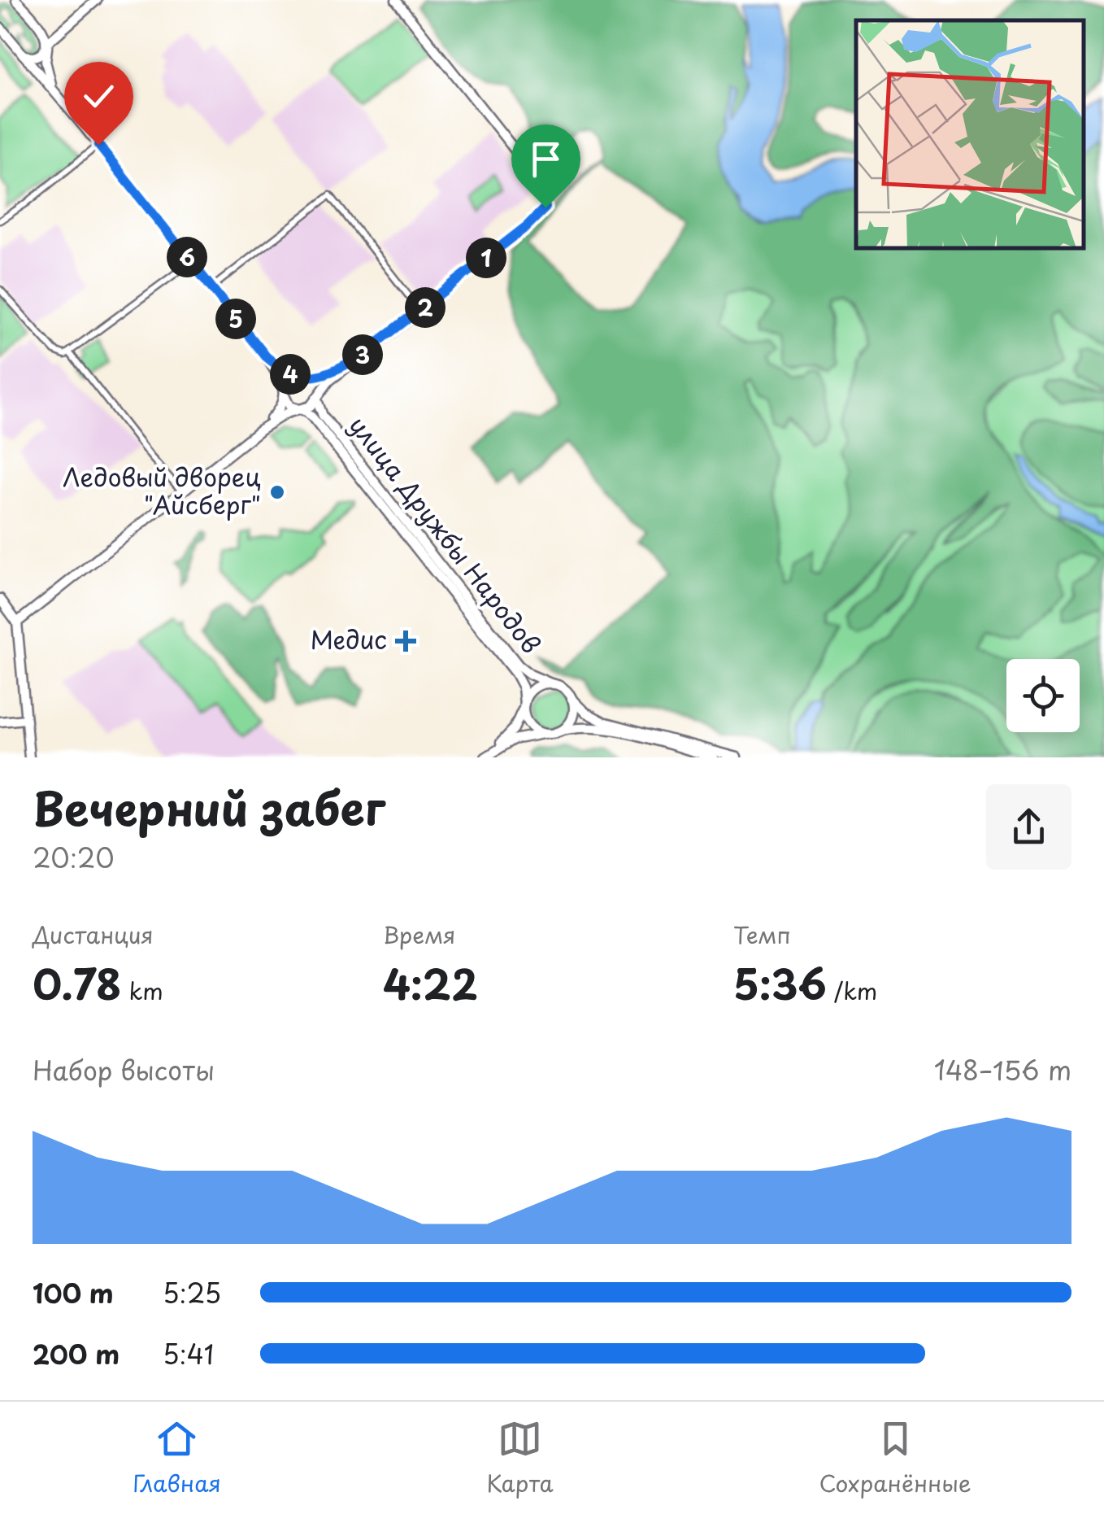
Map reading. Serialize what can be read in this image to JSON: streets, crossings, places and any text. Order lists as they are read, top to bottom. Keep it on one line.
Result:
{"streets":{"main road":["улица Дружбы Народов"]},"places":{"other":["Ледовый дворец \"Айсберг\""],"health":["Медис"]},"page":{"pins":["6","1","2","5","3","4"],"heading":["Вечерний забег","20:20"],"stats":[["Дистанция","0.78 km"],["Время","4:22"],["Темп","5:36 /km"]],"chart":["Набор высоты","148–156 m"],"list":[{"name":"100 m","note":"5:25"},{"name":"200 m","note":"5:41"}],"tabs":["Главная","Карта","Сохранённые"]}}
